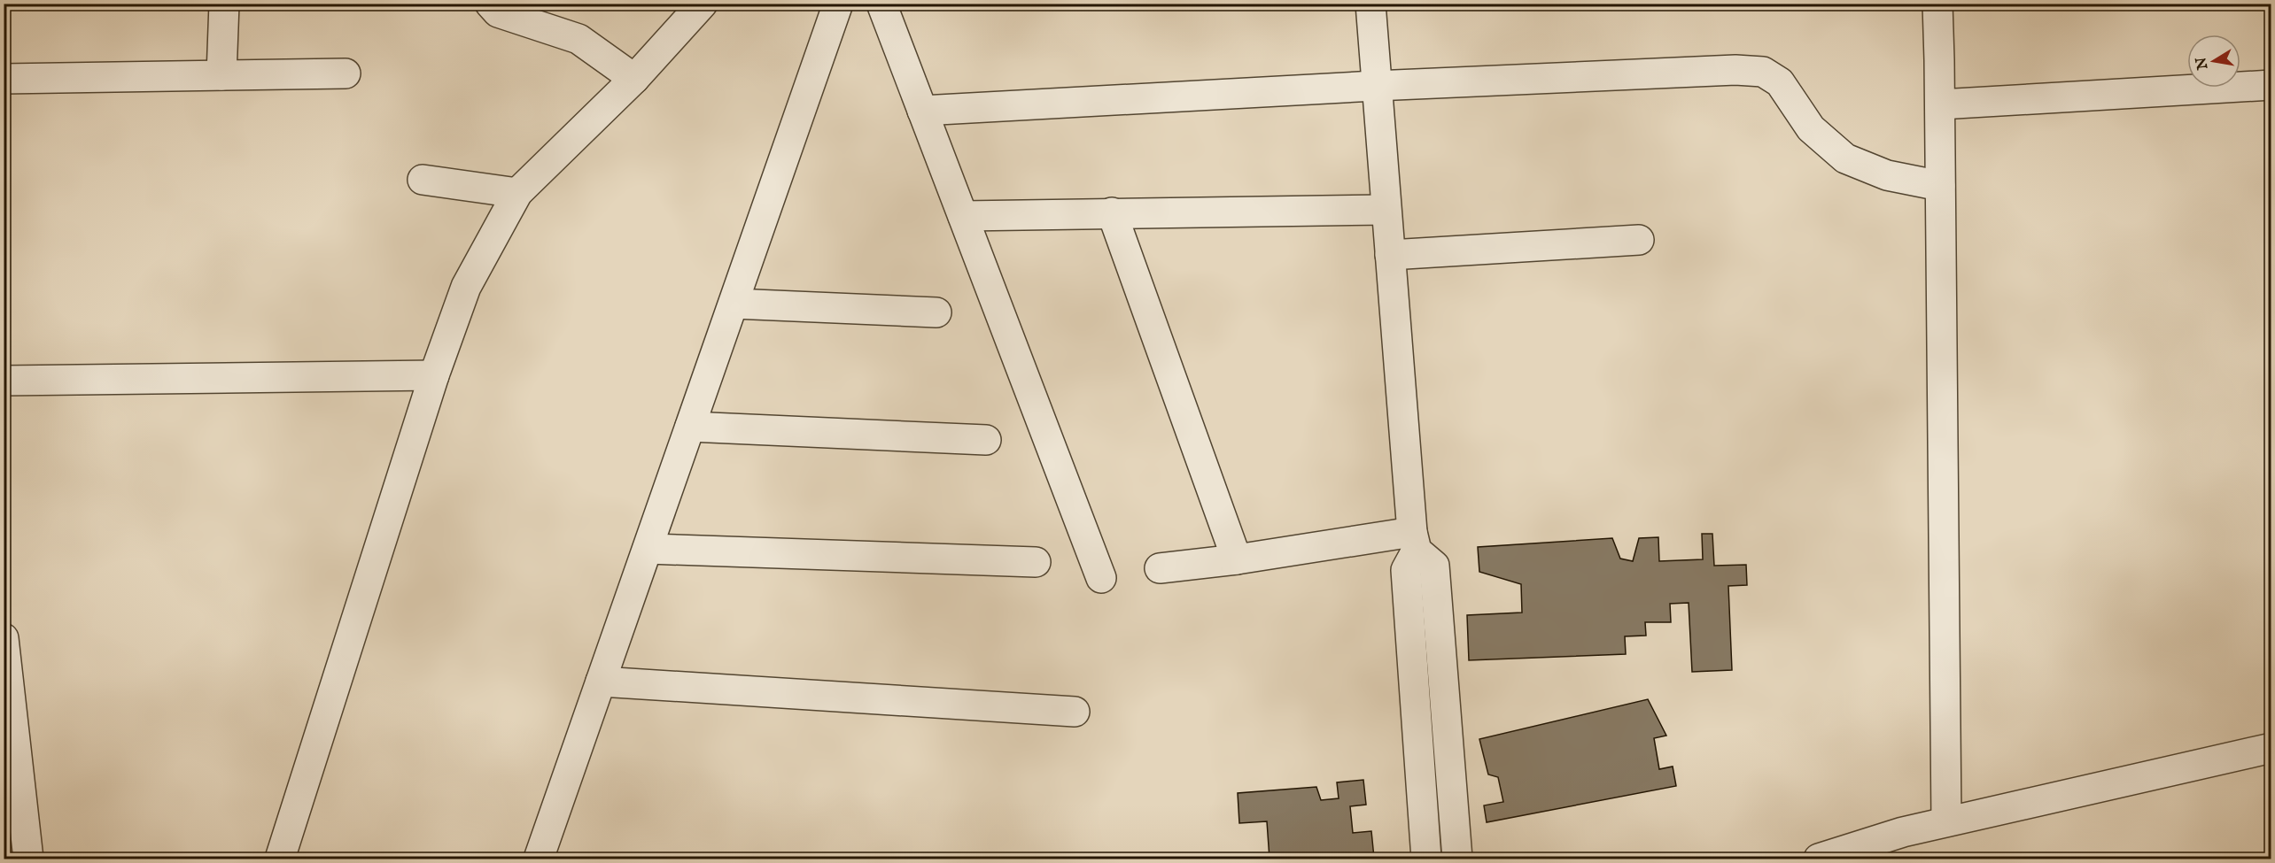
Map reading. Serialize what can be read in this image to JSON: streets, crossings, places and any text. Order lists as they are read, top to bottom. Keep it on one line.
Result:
{"north":"left"}
